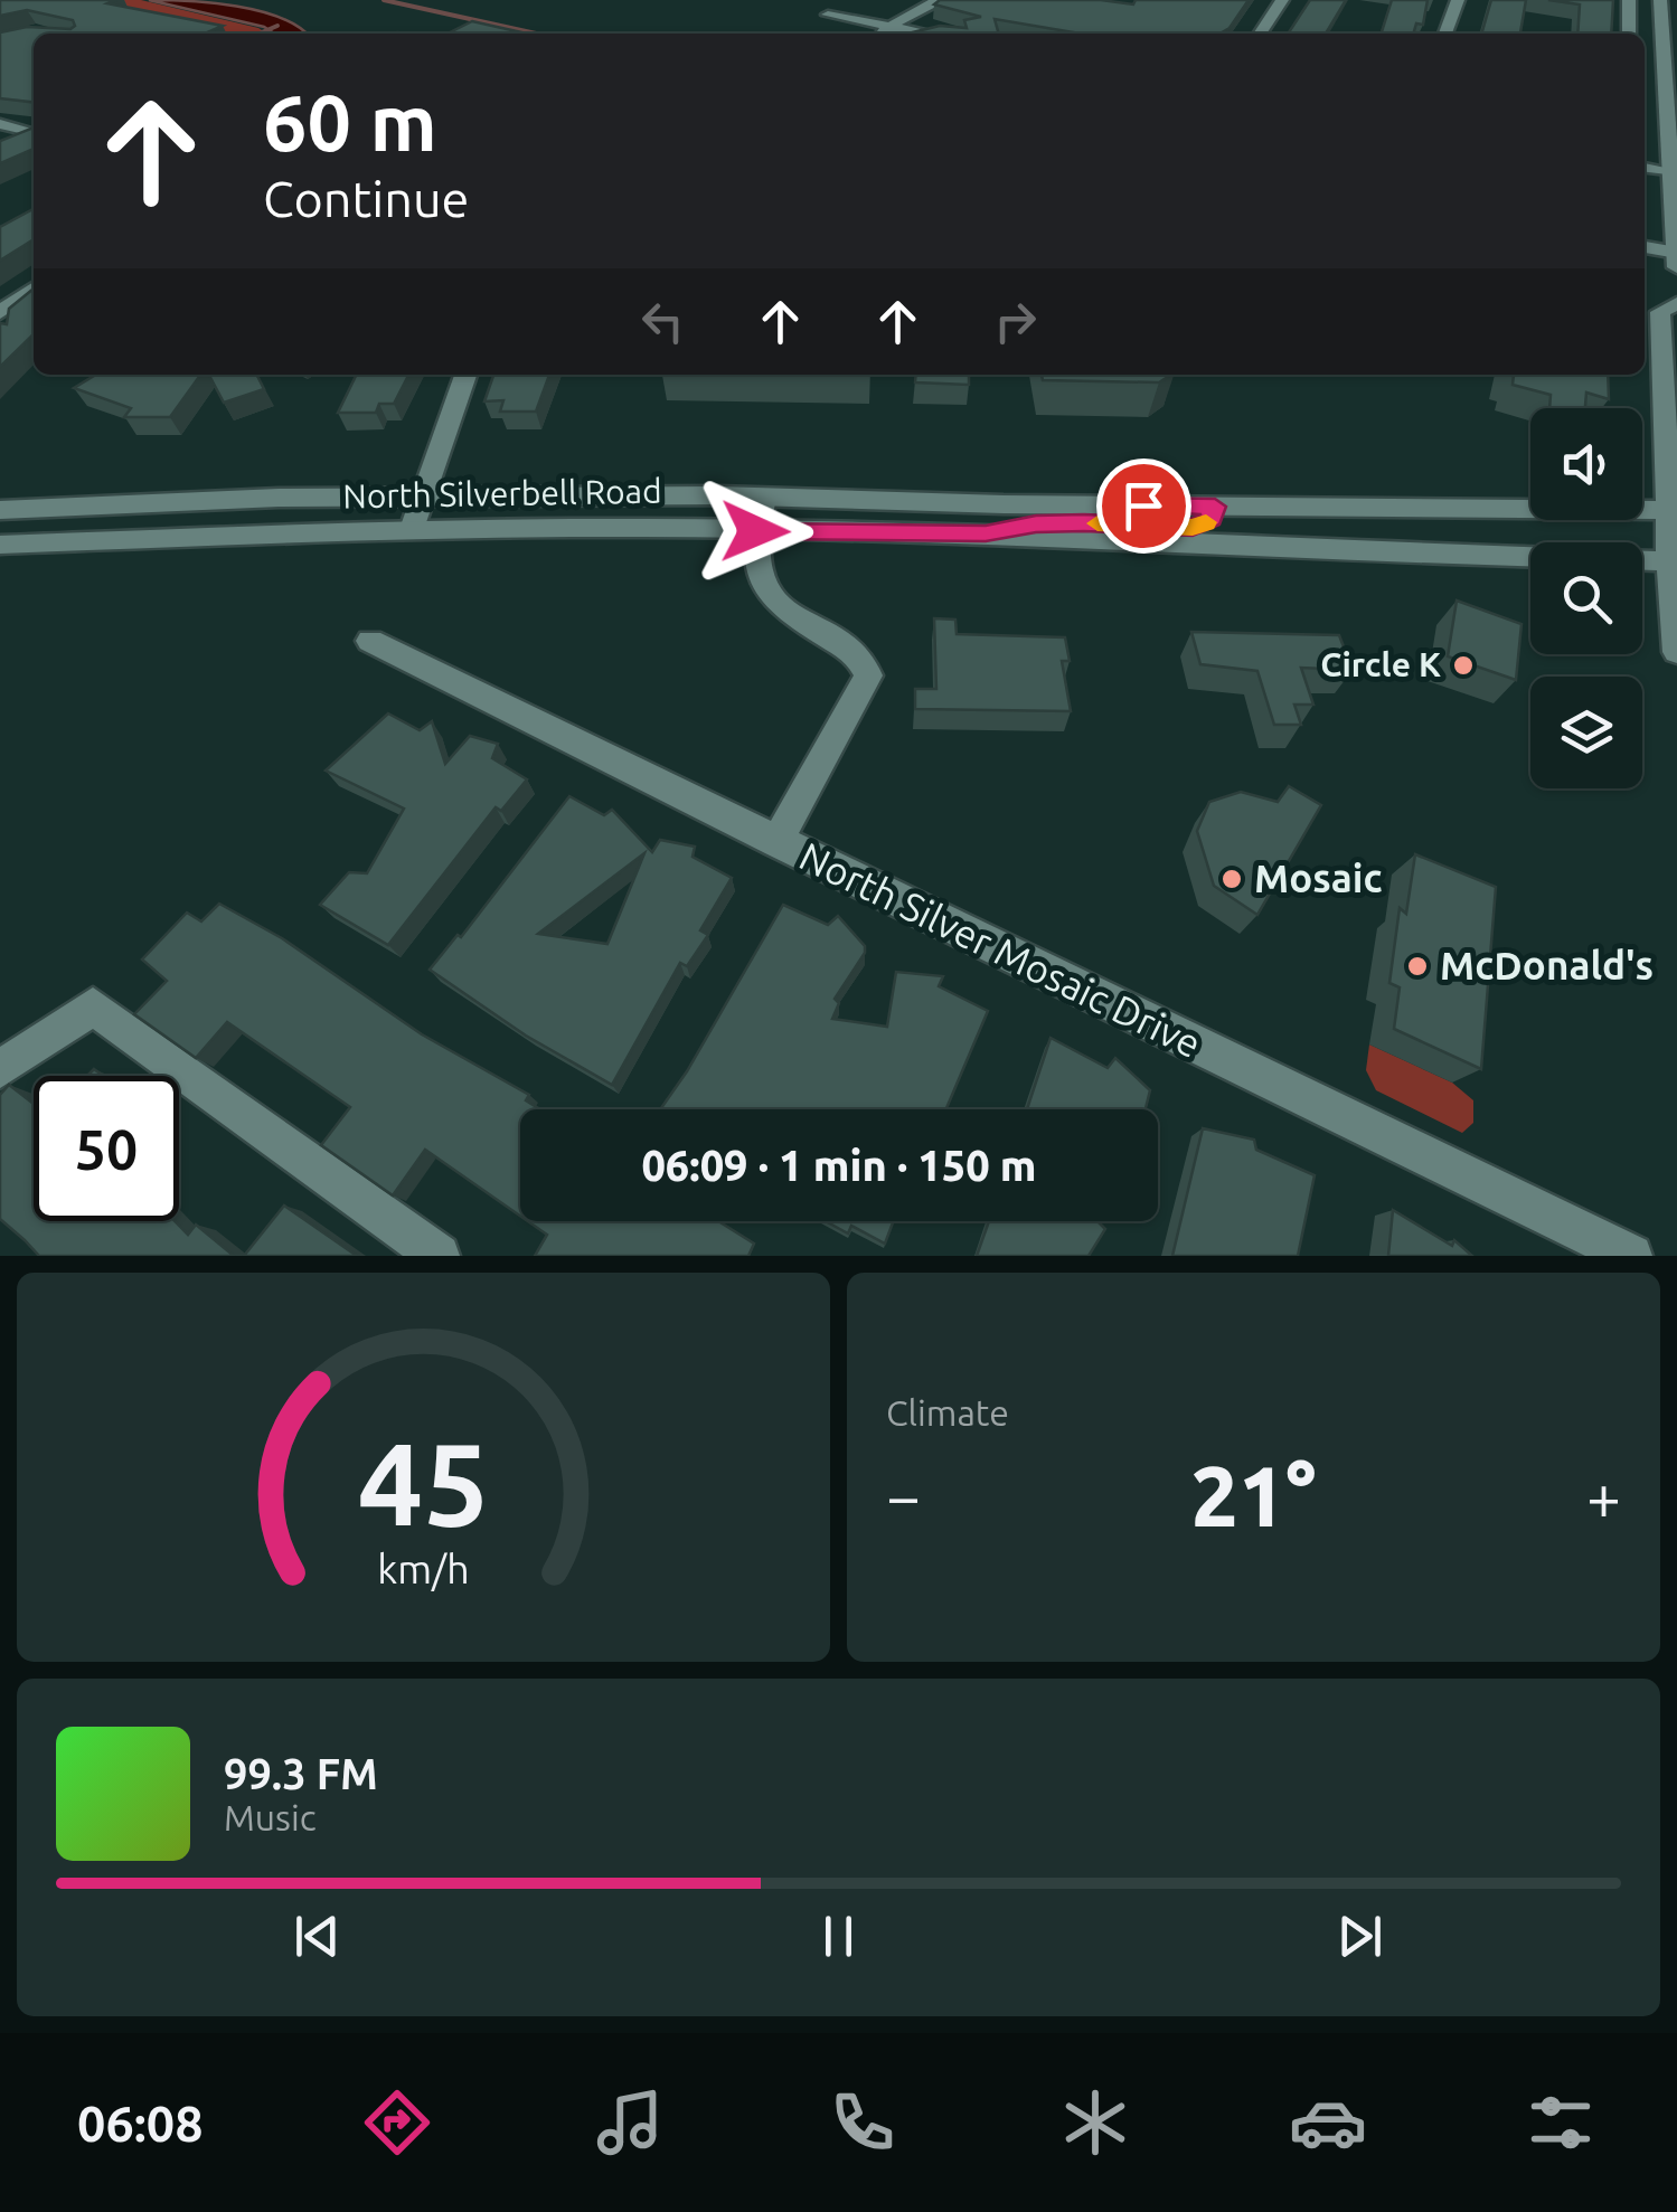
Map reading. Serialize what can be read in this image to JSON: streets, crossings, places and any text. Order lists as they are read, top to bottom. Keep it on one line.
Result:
{"streets":{"main road":["North Silverbell Road","North Silver Mosaic Drive"]},"places":["Circle K","Mosaic","McDonald's"],"page":{"turn":["60 m","Continue"],"limit":"50","trip":"06:09 · 1 min · 150 m","tile":"Climate","heat":["−","21°","+"],"song":["99.3 FM","Music"],"tabs":"06:08","gauge":["45","km/h"]}}
